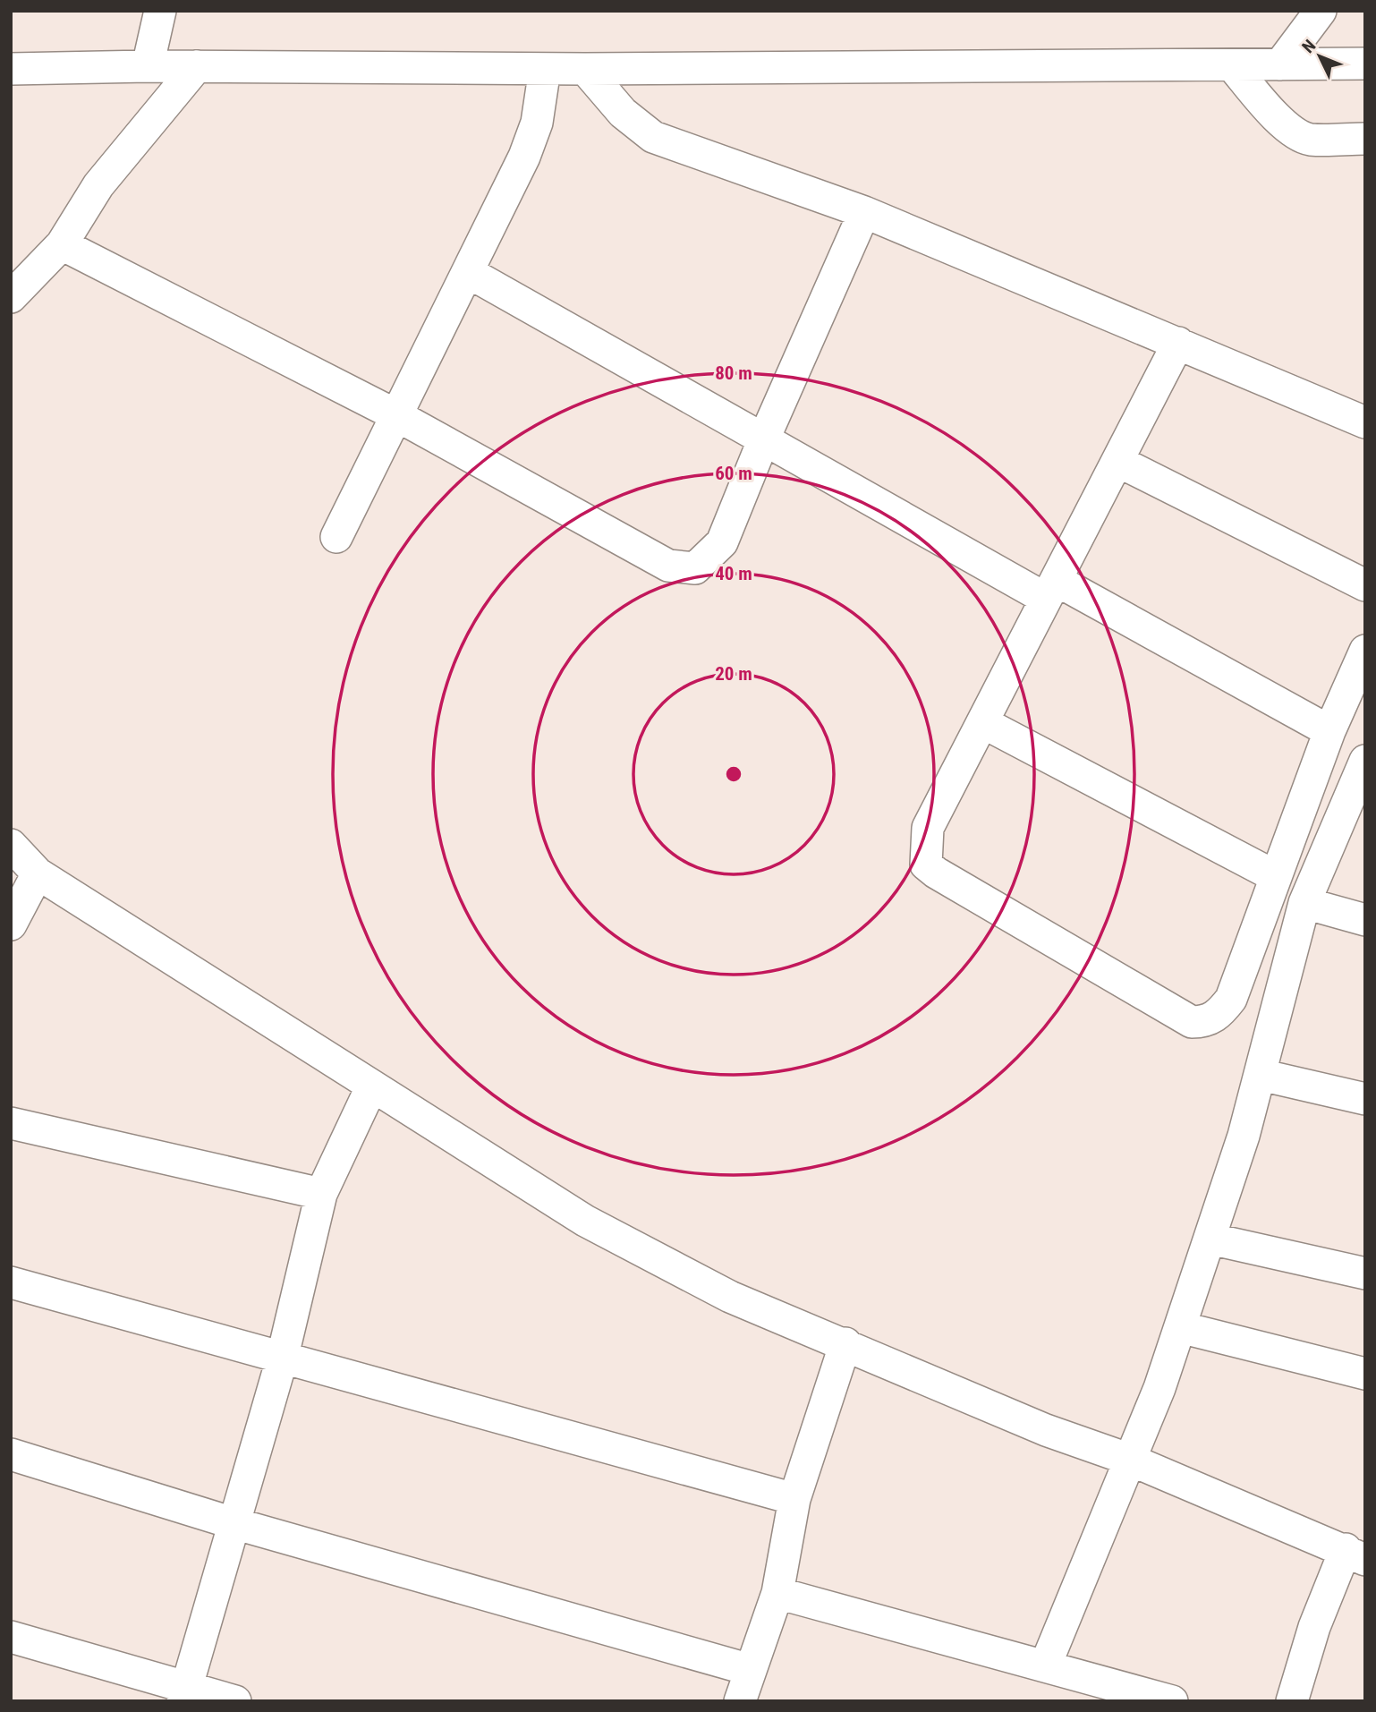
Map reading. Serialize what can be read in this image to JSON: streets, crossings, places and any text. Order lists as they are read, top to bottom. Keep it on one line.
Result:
{"north":"top left","rings":["80 m","60 m","40 m","20 m"]}
